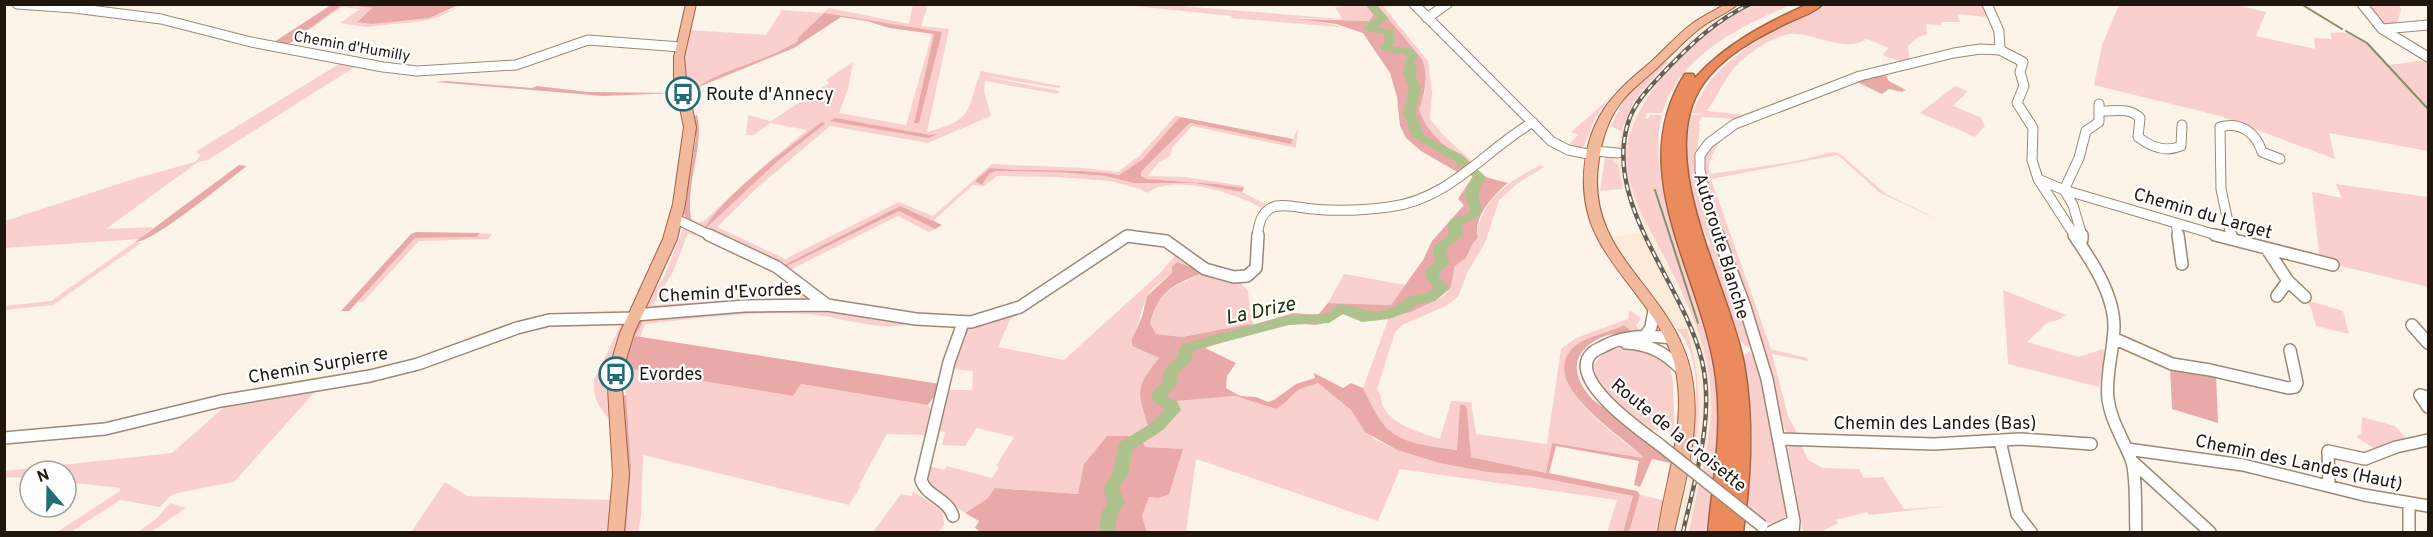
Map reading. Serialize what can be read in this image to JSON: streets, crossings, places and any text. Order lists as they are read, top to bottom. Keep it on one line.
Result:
{"streets":{"highway":["Autoroute Blanche"],"street":["Chemin d'Humilly","Chemin du Larget","Chemin d'Evordes","Chemin Surpierre","Chemin des Landes (Bas)","Route de la Croisette","Chemin des Landes (Haut)"]},"crossings":[["Chemin d'Evordes","Chemin Surpierre"]],"water":["La Drize"],"places":{"bus stop":["Route d'Annecy","Evordes"]},"north":"top"}
